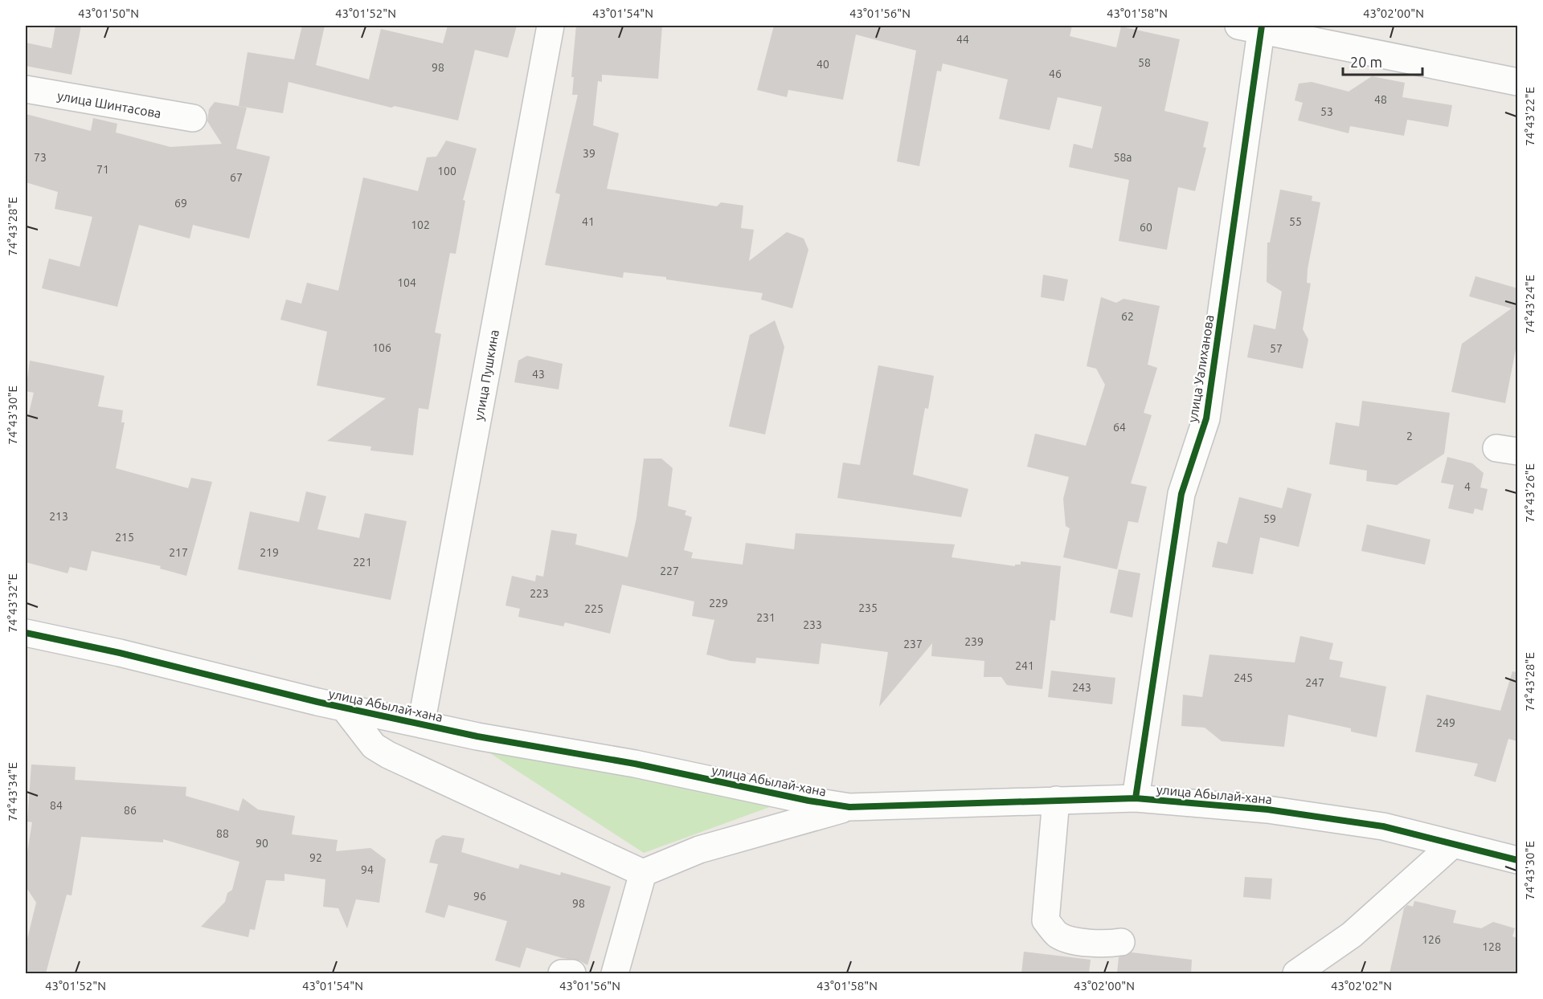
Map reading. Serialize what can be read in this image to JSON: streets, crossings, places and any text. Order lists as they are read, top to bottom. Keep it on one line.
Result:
{"streets":{"street":["улица Шинтасова","улица Уалиханова","улица Пушкина","улица Абылай-хана"]},"crossings":[["улица Уалиханова","улица Абылай-хана"],["улица Пушкина","улица Абылай-хана"]],"house_numbers":["44","58","40","98","46","48","53","39","73","58а","71","100","67","69","41","55","102","60","104","62","106","57","43","64","2","4","213","59","215","217","219","221","227","223","229","235","225","231","233","239","237","241","245","247","243","249","84","86","88","90","92","94","96","98","126","128"],"scale_bar":"20 m","coordinates":["43°01'50\"N","43°01'52\"N","43°01'54\"N","43°01'56\"N","43°01'58\"N","43°02'00\"N","74°43'22\"E","74°43'28\"E","74°43'24\"E","74°43'30\"E","74°43'26\"E","74°43'32\"E","74°43'34\"E","43°02'02\"N"]}
